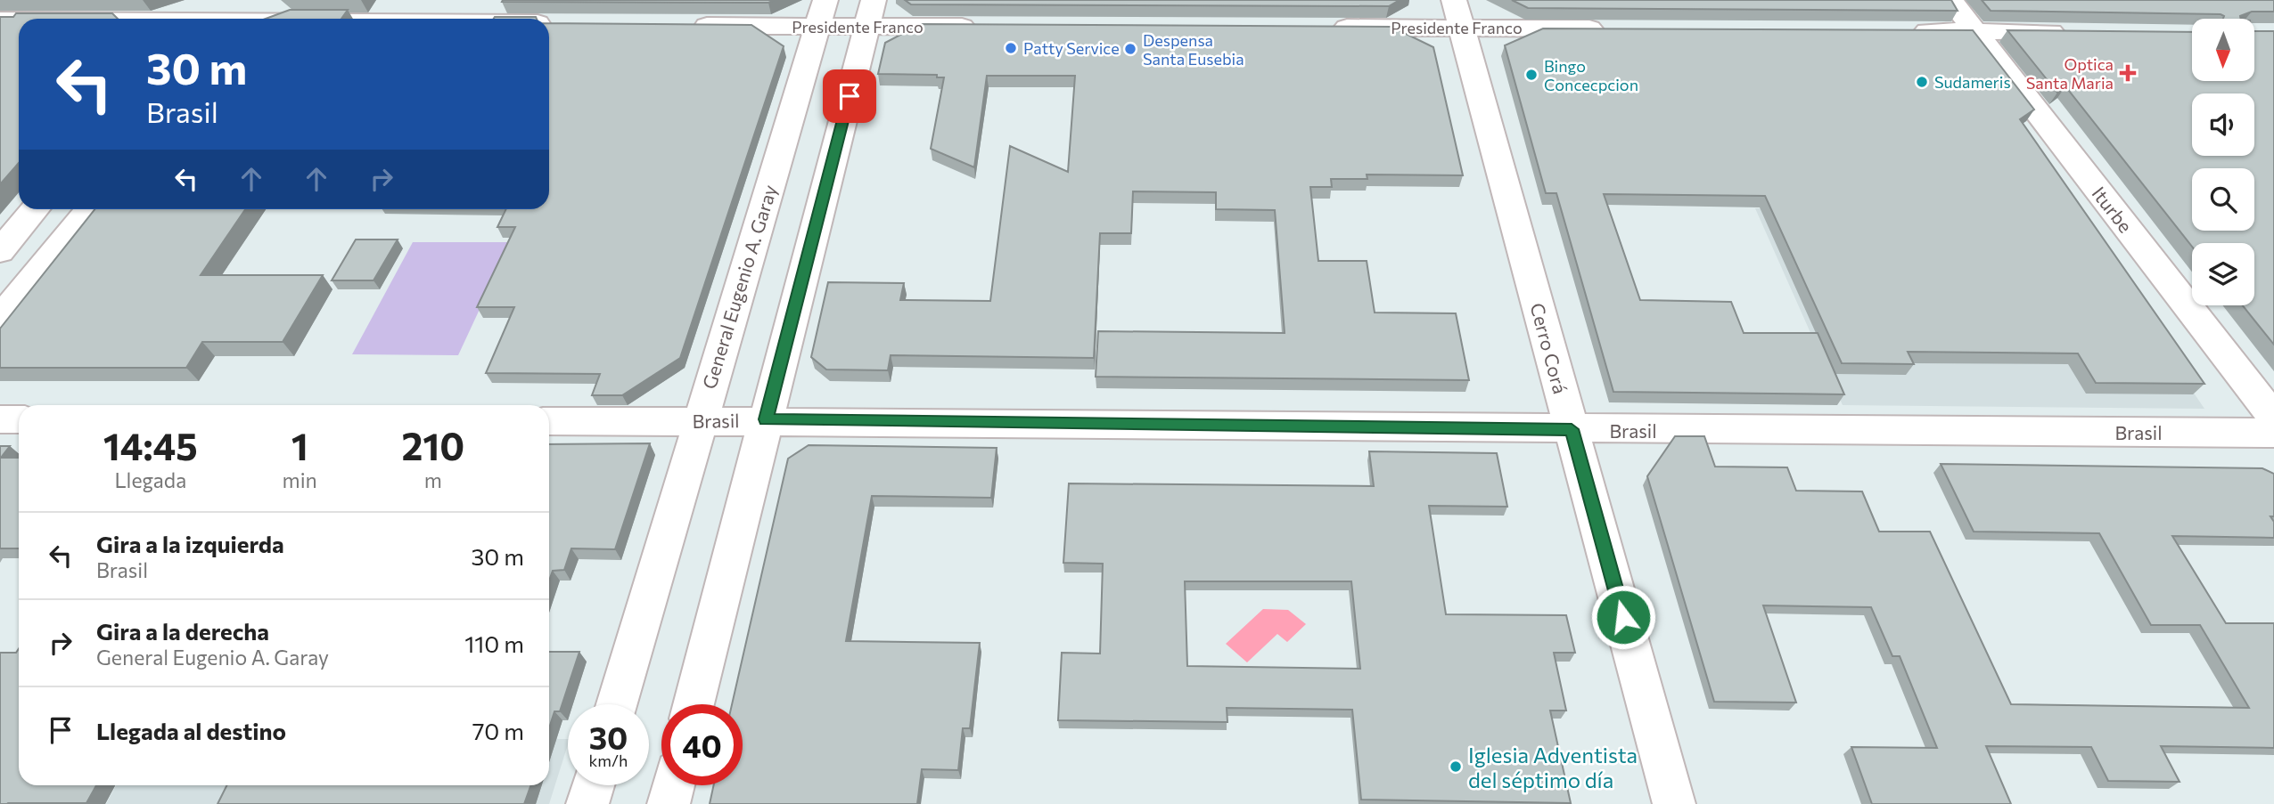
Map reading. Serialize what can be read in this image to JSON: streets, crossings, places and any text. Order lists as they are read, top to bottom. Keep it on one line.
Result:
{"streets":{"street":["Presidente Franco","Iturbe","General Eugenio A. Garay","Cerro Corá","Brasil"]},"crossings":[["Presidente Franco","General Eugenio A. Garay"],["Presidente Franco","Cerro Corá"],["General Eugenio A. Garay","Brasil"],["Cerro Corá","Brasil"]],"places":{"other":["Patty Service","Despensa Santa Eusebia","Bingo Concecpcion","Sudameris","Iglesia Adventista del séptimo día"],"health":["Optica Santa Maria"]},"north":"bottom","page":{"turn":["30 m","Brasil"],"eta":["14:45","Llegada","1","min","210","m"],"list":[{"name":"Gira a la izquierda","note":"Brasil","value":"30 m"},{"name":"Gira a la derecha","note":"General Eugenio A. Garay","value":"110 m"},{"name":"Llegada al destino","value":"70 m"}],"speed":"30 km/h","limit":"40"}}
